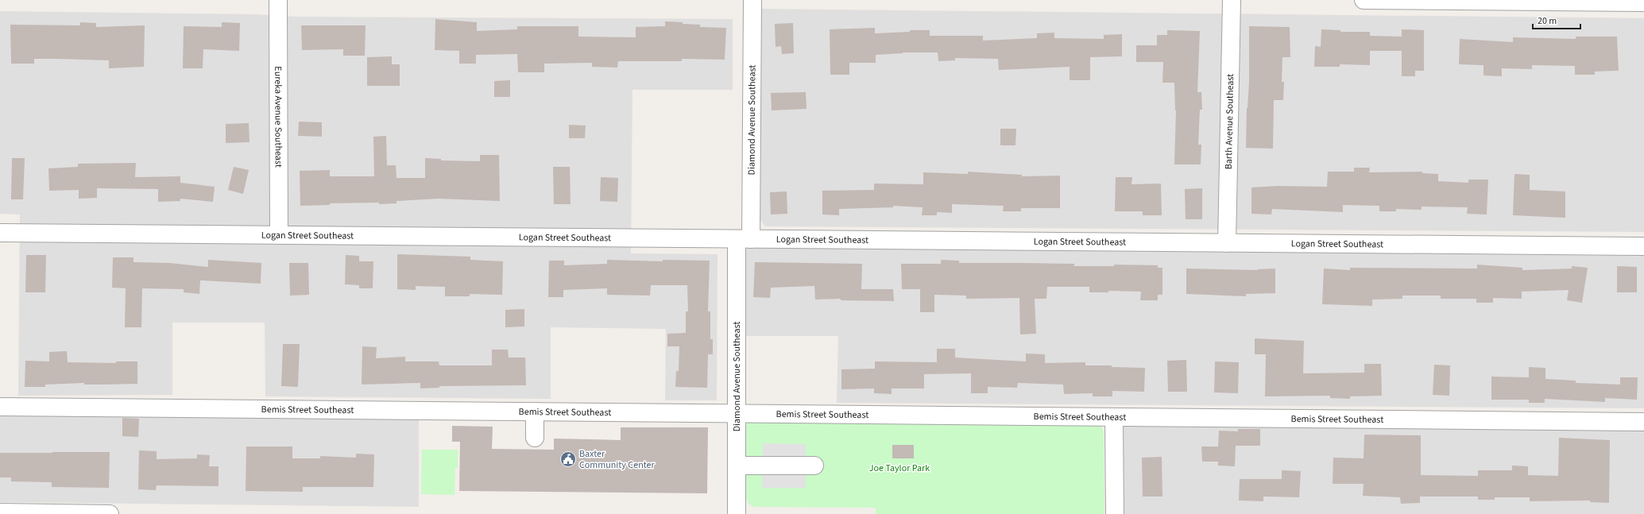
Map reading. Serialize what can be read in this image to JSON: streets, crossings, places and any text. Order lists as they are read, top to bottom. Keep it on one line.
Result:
{"streets":{"street":["Eureka Avenue Southeast","Diamond Avenue Southeast","Barth Avenue Southeast","Logan Street Southeast","Bemis Street Southeast"]},"crossings":[["Eureka Avenue Southeast","Logan Street Southeast"],["Diamond Avenue Southeast","Logan Street Southeast"],["Diamond Avenue Southeast","Bemis Street Southeast"],["Barth Avenue Southeast","Logan Street Southeast"]],"parks":["Joe Taylor Park"],"places":{"public building":["Baxter Community Center"]},"scale_bar":"20 m"}
